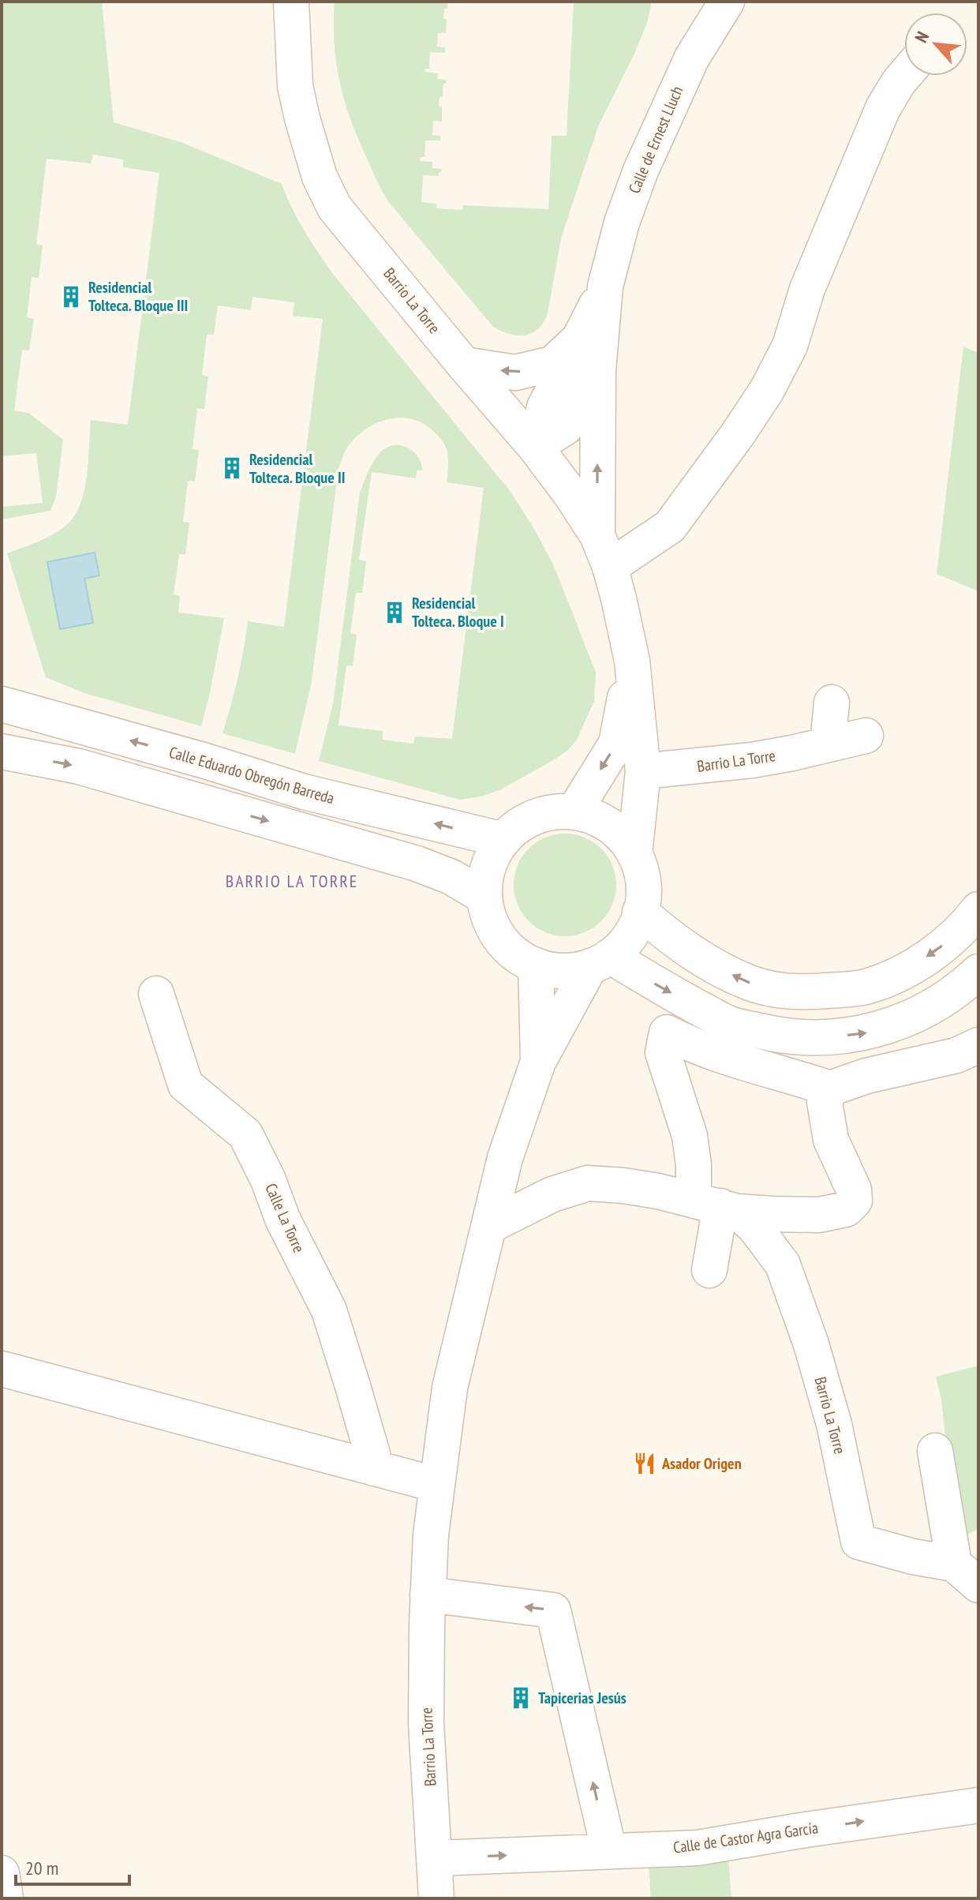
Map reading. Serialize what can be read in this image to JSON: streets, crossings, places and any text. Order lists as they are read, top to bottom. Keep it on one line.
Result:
{"streets":{"street":["Calle de Ernest Lluch","Barrio La Torre","Calle Eduardo Obregón Barreda","Calle La Torre","Calle de Castor Agra García"]},"crossings":[["Calle de Ernest Lluch","Barrio La Torre"],["Barrio La Torre","Calle Eduardo Obregón Barreda"],["Barrio La Torre","Calle de Castor Agra García"]],"one_way":["Calle de Castor Agra García"],"districts":["BARRIO LA TORRE"],"places":{"building":["Residencial Tolteca. Bloque III","Residencial Tolteca. Bloque II","Residencial Tolteca. Bloque I","Tapicerias Jesús"],"restaurant":["Asador Origen"]},"scale_bar":"20 m","north":"top left"}
